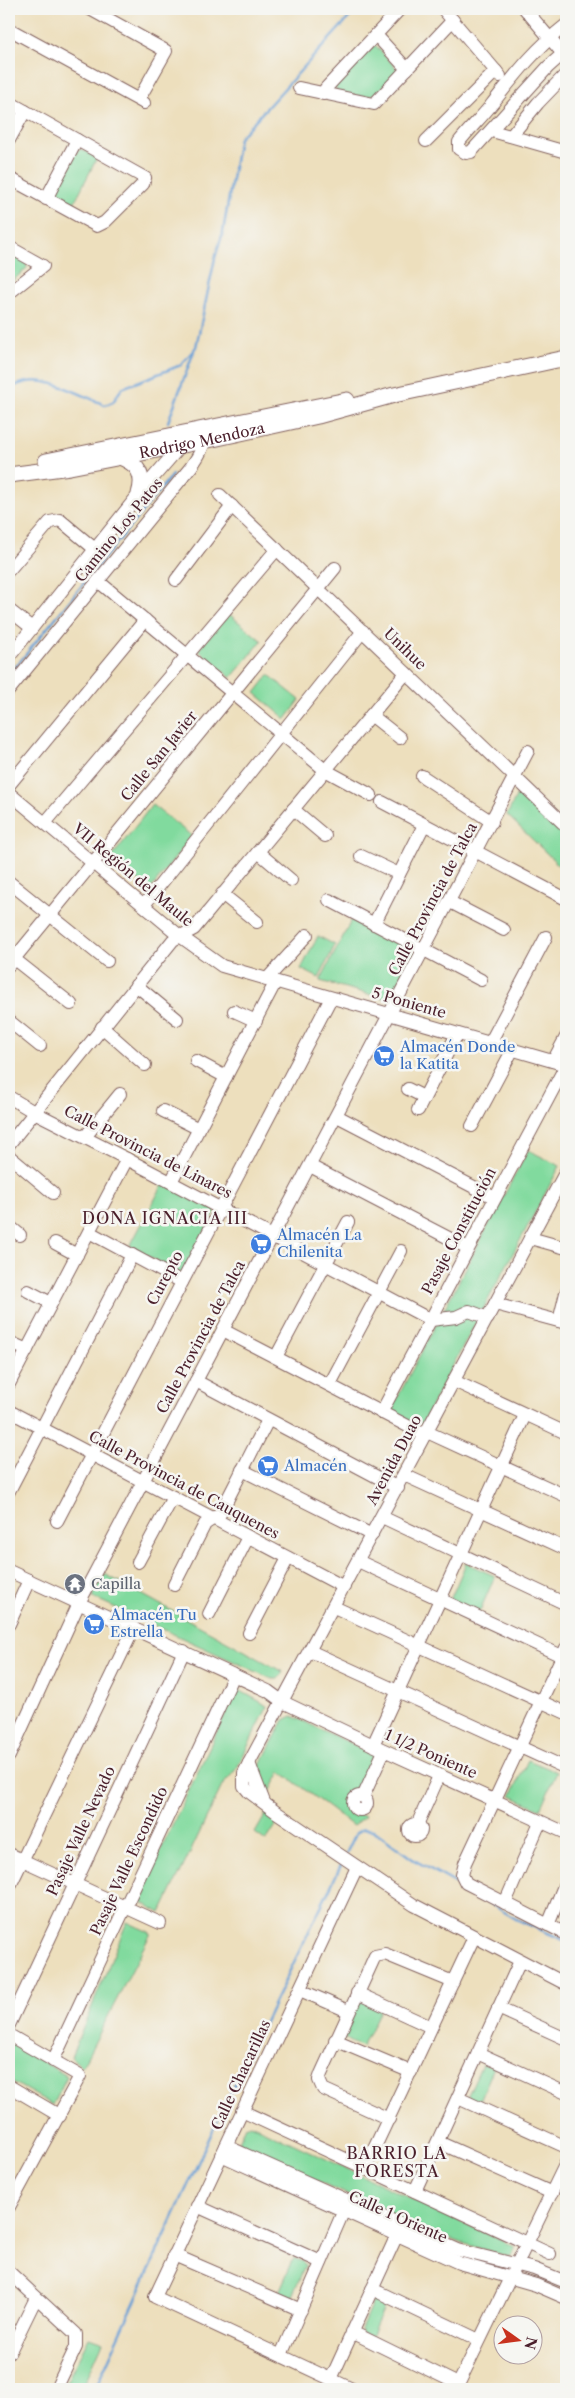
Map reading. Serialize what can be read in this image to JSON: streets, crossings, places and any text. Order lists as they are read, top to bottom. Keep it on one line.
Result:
{"streets":{"main road":["Rodrigo Mendoza"],"street":["Camino Los Patos","Unihue","Calle San Javier","VII Región del Maule","Calle Provincia de Talca","5 Poniente","Calle Provincia de Linares","Pasaje Constitución","Curepto","Avenida Duao","Calle Provincia de Cauquenes","1 1/2 Poniente","Pasaje Valle Nevado","Pasaje Valle Escondido","Calle Chacarillas","Calle 1 Oriente"]},"crossings":[["Rodrigo Mendoza","Camino Los Patos"],["Unihue","Calle San Javier"],["Unihue","Calle Provincia de Talca"],["Calle San Javier","VII Región del Maule"],["VII Región del Maule","5 Poniente"],["Calle Provincia de Talca","5 Poniente"],["Calle Provincia de Talca","Calle Provincia de Linares"],["Calle Provincia de Talca","Calle Provincia de Cauquenes"],["Calle Provincia de Talca","1 1/2 Poniente"],["5 Poniente","Pasaje Constitución"],["5 Poniente","Curepto"],["Calle Provincia de Linares","Pasaje Constitución"],["Calle Provincia de Linares","Curepto"],["Curepto","Calle Provincia de Cauquenes"],["Avenida Duao","Calle Provincia de Cauquenes"],["Avenida Duao","1 1/2 Poniente"],["Avenida Duao","Calle Chacarillas"],["1 1/2 Poniente","Pasaje Valle Nevado"],["1 1/2 Poniente","Pasaje Valle Escondido"],["Calle Chacarillas","Calle 1 Oriente"]],"districts":["DONA IGNACIA III","BARRIO LA FORESTA"],"places":{"supermarket":["Almacén Donde la Katita","Almacén La Chilenita","Almacén","Almacén Tu Estrella"],"temple":["Capilla"]},"north":"right"}
